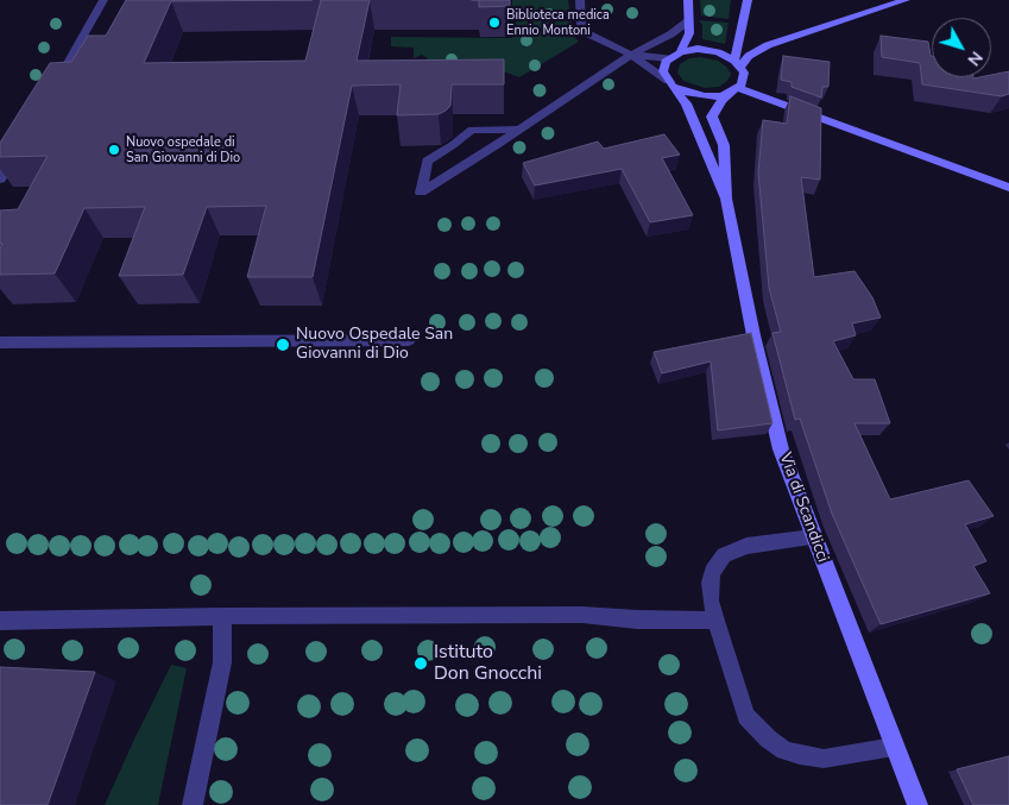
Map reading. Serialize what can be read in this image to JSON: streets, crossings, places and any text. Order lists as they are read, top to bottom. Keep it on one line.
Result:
{"streets":{"main road":["Via di Scandicci"]},"places":["Biblioteca medica Ennio Montoni","Nuovo ospedale di San Giovanni di Dio","Nuovo Ospedale San Giovanni di Dio","Istituto Don Gnocchi"],"north":"bottom right"}
